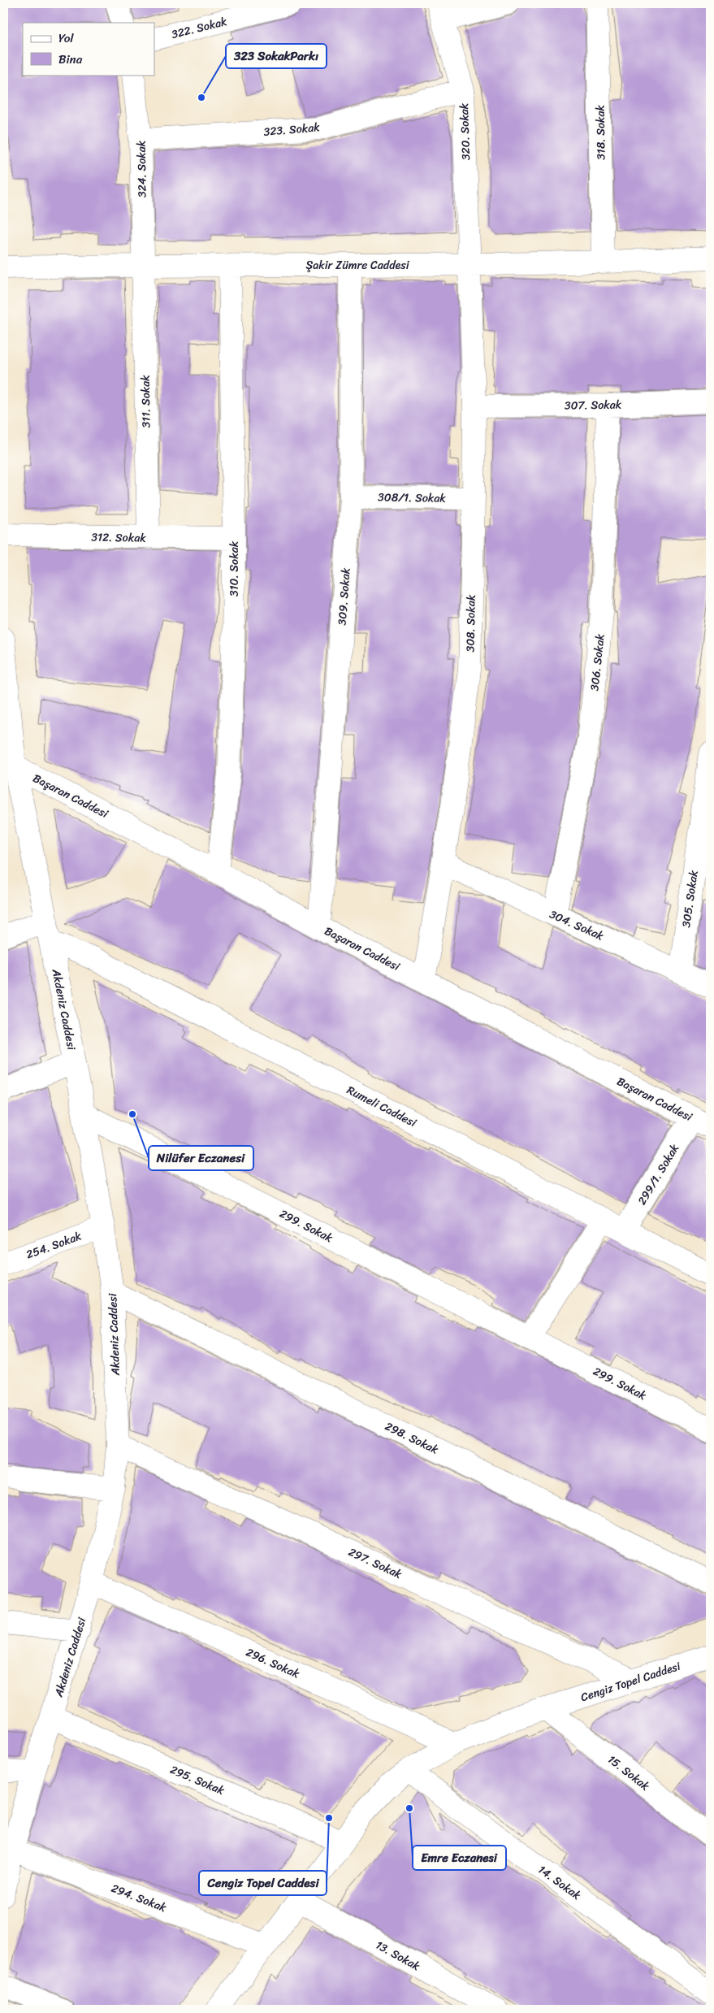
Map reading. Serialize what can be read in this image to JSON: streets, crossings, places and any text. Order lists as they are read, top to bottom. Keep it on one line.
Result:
{"streets":{"street":["322. Sokak","323. Sokak","320. Sokak","318. Sokak","324. Sokak","Şakir Zümre Caddesi","311. Sokak","307. Sokak","308/1. Sokak","312. Sokak","310. Sokak","309. Sokak","308. Sokak","306. Sokak","Başaran Caddesi","305. Sokak","304. Sokak","Akdeniz Caddesi","Rumeli Caddesi","299/1. Sokak","299. Sokak","254. Sokak","298. Sokak","297. Sokak","296. Sokak","Cengiz Topel Caddesi","15. Sokak","295. Sokak","14. Sokak","294. Sokak","13. Sokak"]},"crossings":[["323. Sokak","320. Sokak"],["323. Sokak","324. Sokak"],["320. Sokak","Şakir Zümre Caddesi"],["320. Sokak","308. Sokak"],["318. Sokak","Şakir Zümre Caddesi"],["324. Sokak","Şakir Zümre Caddesi"],["324. Sokak","311. Sokak"],["Şakir Zümre Caddesi","311. Sokak"],["Şakir Zümre Caddesi","310. Sokak"],["Şakir Zümre Caddesi","309. Sokak"],["Şakir Zümre Caddesi","308. Sokak"],["311. Sokak","312. Sokak"],["307. Sokak","308. Sokak"],["307. Sokak","306. Sokak"],["308/1. Sokak","309. Sokak"],["308/1. Sokak","308. Sokak"],["312. Sokak","310. Sokak"],["310. Sokak","Başaran Caddesi"],["309. Sokak","Başaran Caddesi"],["308. Sokak","Başaran Caddesi"],["308. Sokak","304. Sokak"],["306. Sokak","304. Sokak"],["Başaran Caddesi","Akdeniz Caddesi"],["Başaran Caddesi","299/1. Sokak"],["305. Sokak","304. Sokak"],["Akdeniz Caddesi","Rumeli Caddesi"],["Akdeniz Caddesi","299. Sokak"],["Akdeniz Caddesi","254. Sokak"],["Akdeniz Caddesi","298. Sokak"],["Akdeniz Caddesi","297. Sokak"],["Akdeniz Caddesi","296. Sokak"],["Akdeniz Caddesi","295. Sokak"],["Akdeniz Caddesi","294. Sokak"],["Rumeli Caddesi","299/1. Sokak"],["297. Sokak","Cengiz Topel Caddesi"],["296. Sokak","Cengiz Topel Caddesi"],["Cengiz Topel Caddesi","15. Sokak"],["Cengiz Topel Caddesi","295. Sokak"],["Cengiz Topel Caddesi","14. Sokak"],["Cengiz Topel Caddesi","294. Sokak"],["Cengiz Topel Caddesi","13. Sokak"]],"places":["323 SokakParkı","Nilüfer Eczanesi","Emre Eczanesi","Cengiz Topel Caddesi"],"legend":["Yol","Bina"]}
